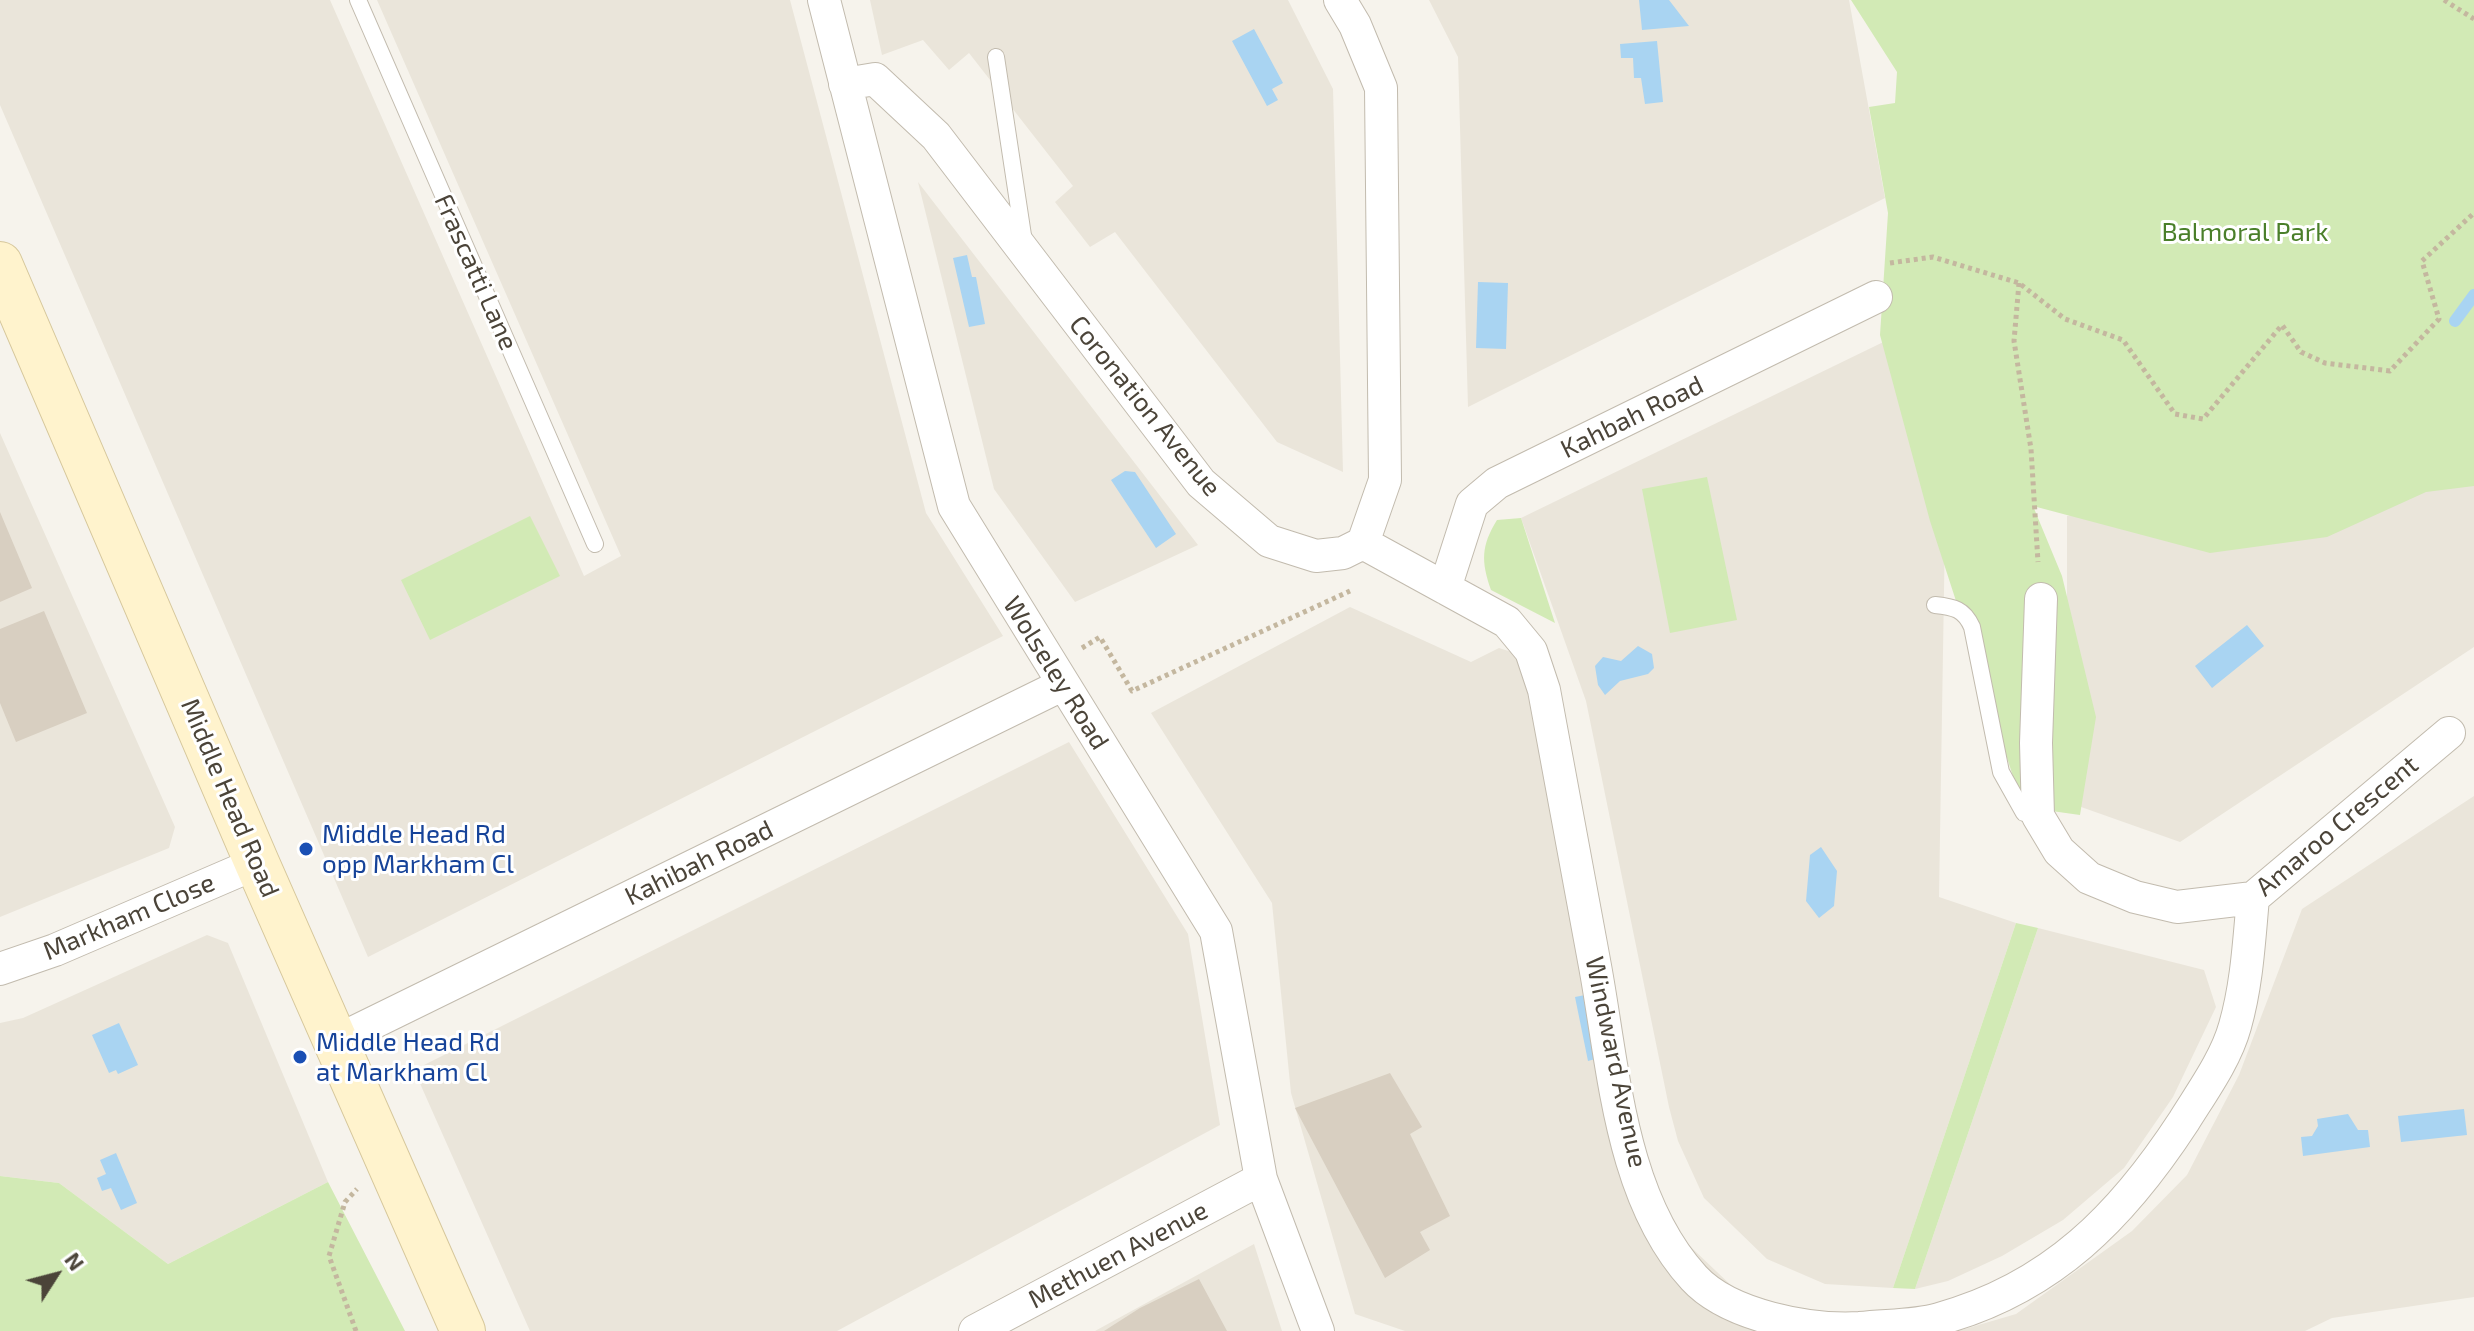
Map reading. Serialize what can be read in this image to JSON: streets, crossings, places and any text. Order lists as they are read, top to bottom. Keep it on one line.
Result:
{"streets":{"street":["Coronation Avenue","Kahbah Road","Wolseley Road","Middle Head Road","Amaroo Crescent","Kahibah Road","Markham Close","Windward Avenue","Methuen Avenue"],"lane":["Frascatti Lane"]},"crossings":[["Coronation Avenue","Wolseley Road"],["Coronation Avenue","Windward Avenue"],["Kahbah Road","Windward Avenue"],["Wolseley Road","Kahibah Road"],["Wolseley Road","Methuen Avenue"],["Middle Head Road","Kahibah Road"],["Middle Head Road","Markham Close"],["Amaroo Crescent","Windward Avenue"]],"parks":["Balmoral Park"],"places":["Middle Head Rd opp Markham Cl","Middle Head Rd at Markham Cl"],"north":"top right"}
